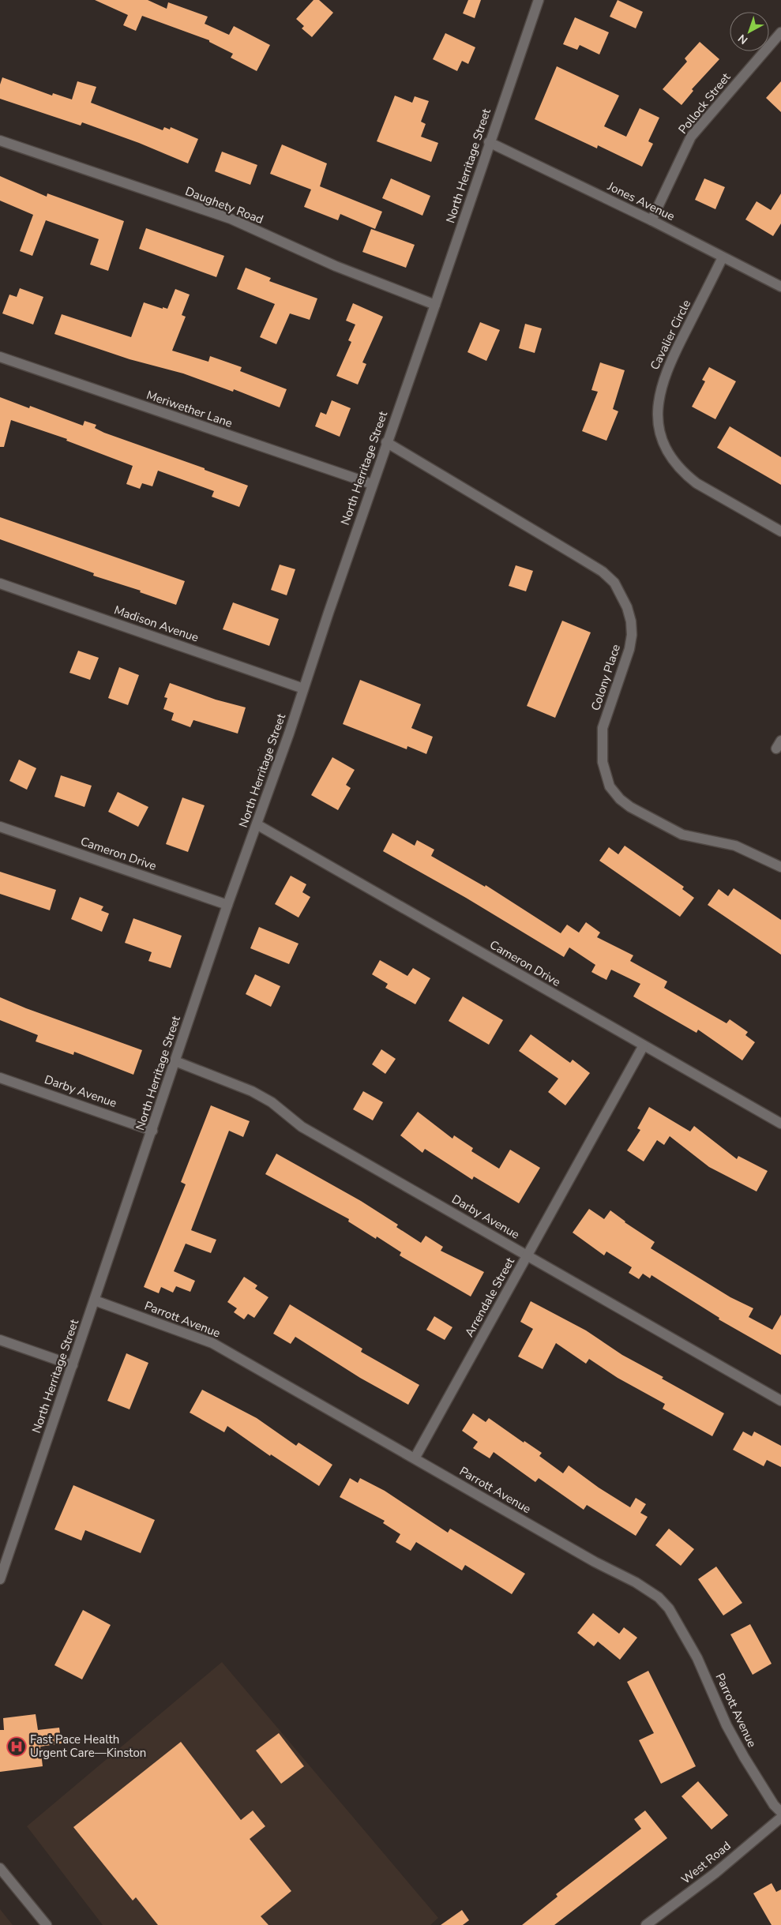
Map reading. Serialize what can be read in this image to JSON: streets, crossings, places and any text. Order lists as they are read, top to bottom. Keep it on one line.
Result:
{"streets":{"street":["Pollock Street","North Herritage Street","Jones Avenue","Daughety Road","Cavalier Circle","Meriwether Lane","Madison Avenue","Colony Place","Cameron Drive","Darby Avenue","Arrendale Street","Parrott Avenue","West Road"]},"crossings":[["Pollock Street","Jones Avenue"],["North Herritage Street","Jones Avenue"],["North Herritage Street","Daughety Road"],["North Herritage Street","Meriwether Lane"],["North Herritage Street","Madison Avenue"],["North Herritage Street","Colony Place"],["North Herritage Street","Cameron Drive"],["North Herritage Street","Darby Avenue"],["North Herritage Street","Parrott Avenue"],["Jones Avenue","Cavalier Circle"],["Cameron Drive","Arrendale Street"],["Darby Avenue","Arrendale Street"],["Arrendale Street","Parrott Avenue"]],"places":{"hospital":["Fast Pace Health Urgent Care—Kinston"]},"north":"bottom left"}
